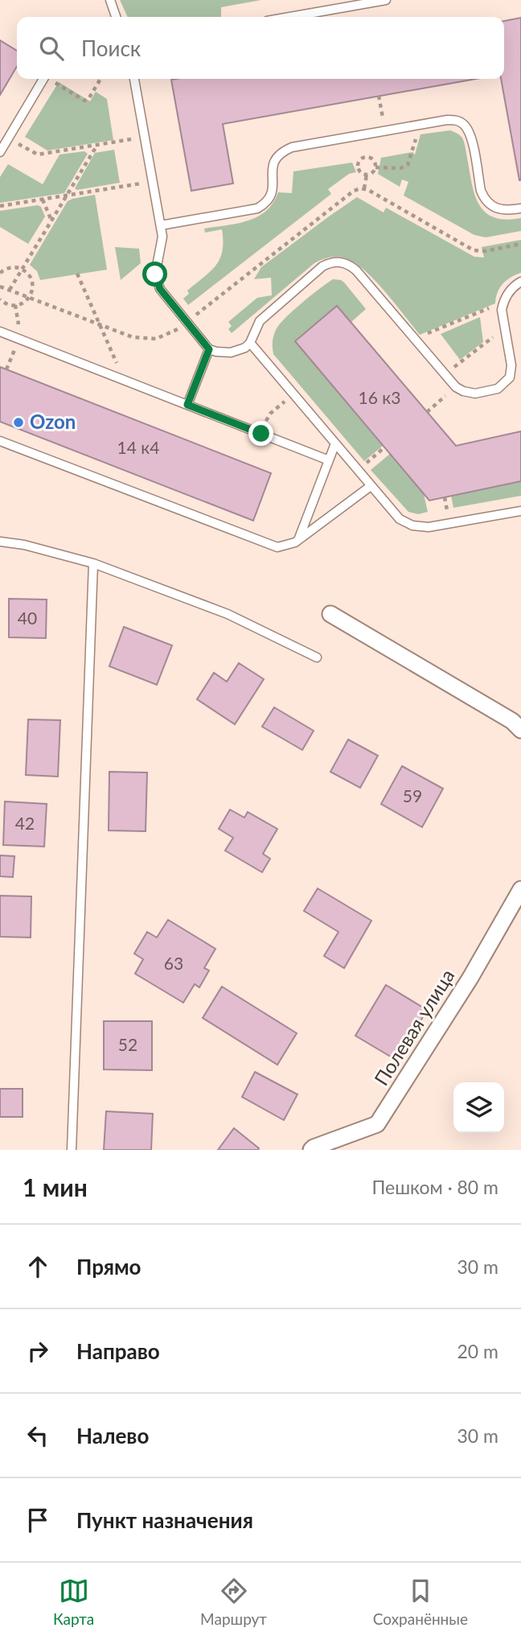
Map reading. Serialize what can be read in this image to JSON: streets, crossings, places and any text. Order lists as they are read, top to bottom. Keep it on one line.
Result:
{"streets":{"street":["Полевая улица"]},"places":["Ozon"],"house_numbers":["16 к3","14 к4","40","59","42","63","52"],"page":{"search":"Поиск","heading":["1 мин","Пешком · 80 m"],"list":[["Прямо","30 m"],["Направо","20 m"],["Налево","30 m"],"Пункт назначения"],"nav":["Карта","Маршрут","Сохранённые"]}}
